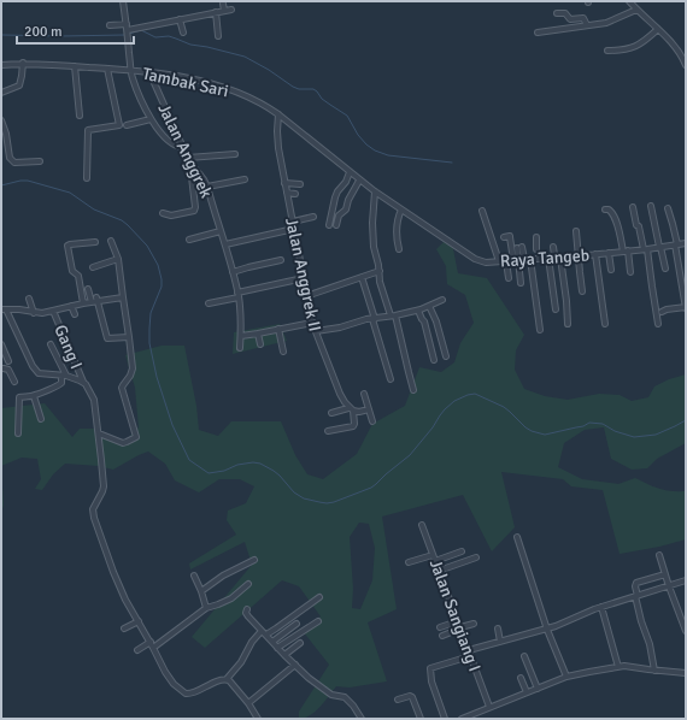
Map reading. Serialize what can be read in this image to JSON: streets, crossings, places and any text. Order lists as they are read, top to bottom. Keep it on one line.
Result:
{"streets":{"street":["Tambak Sari","Jalan Anggrek","Raya Tangeb","Jalan Anggrek II","Gang I","Jalan Sangiang I"]},"crossings":[["Tambak Sari","Jalan Anggrek"],["Tambak Sari","Raya Tangeb"],["Tambak Sari","Jalan Anggrek II"]],"scale_bar":"200 m"}
